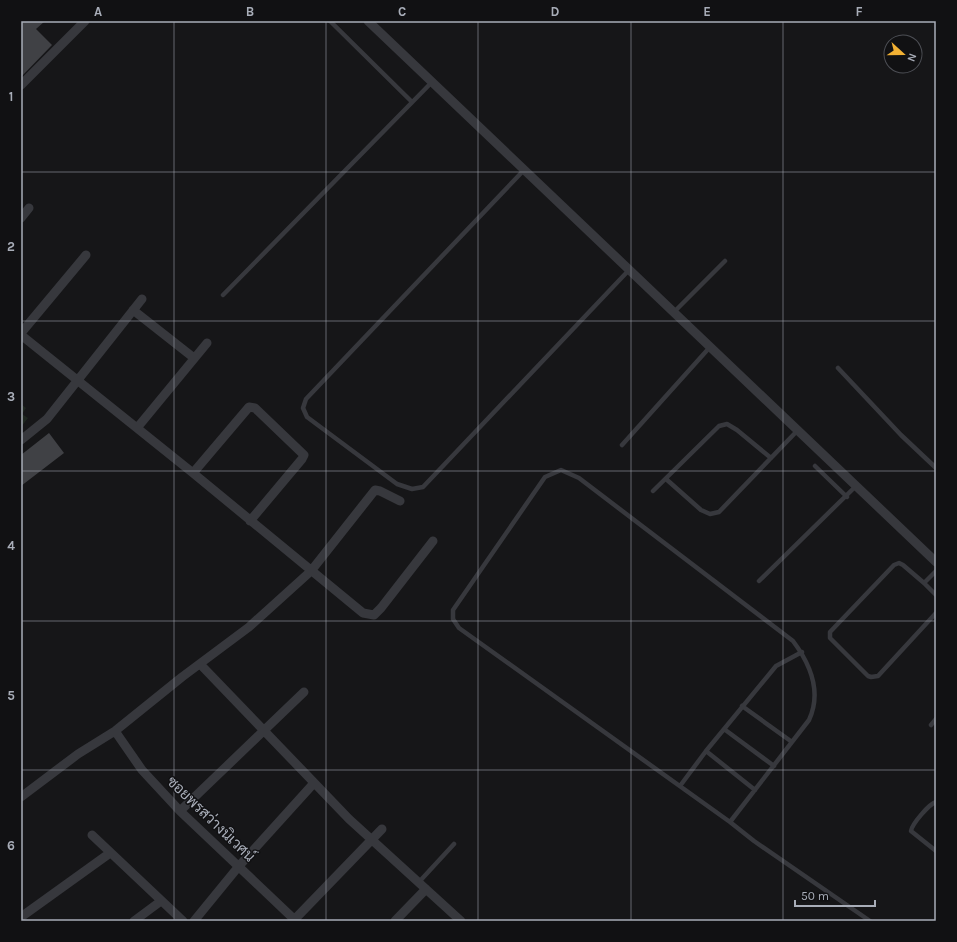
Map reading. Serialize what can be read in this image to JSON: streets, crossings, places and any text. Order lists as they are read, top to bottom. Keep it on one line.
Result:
{"streets":{"street":["ซอยพรสว่างนิเวศน์"]},"scale_bar":"50 m","north":"right","grid":{"columns":["A","B","C","D","E","F"],"rows":["1","2","3","4","5","6"]}}
